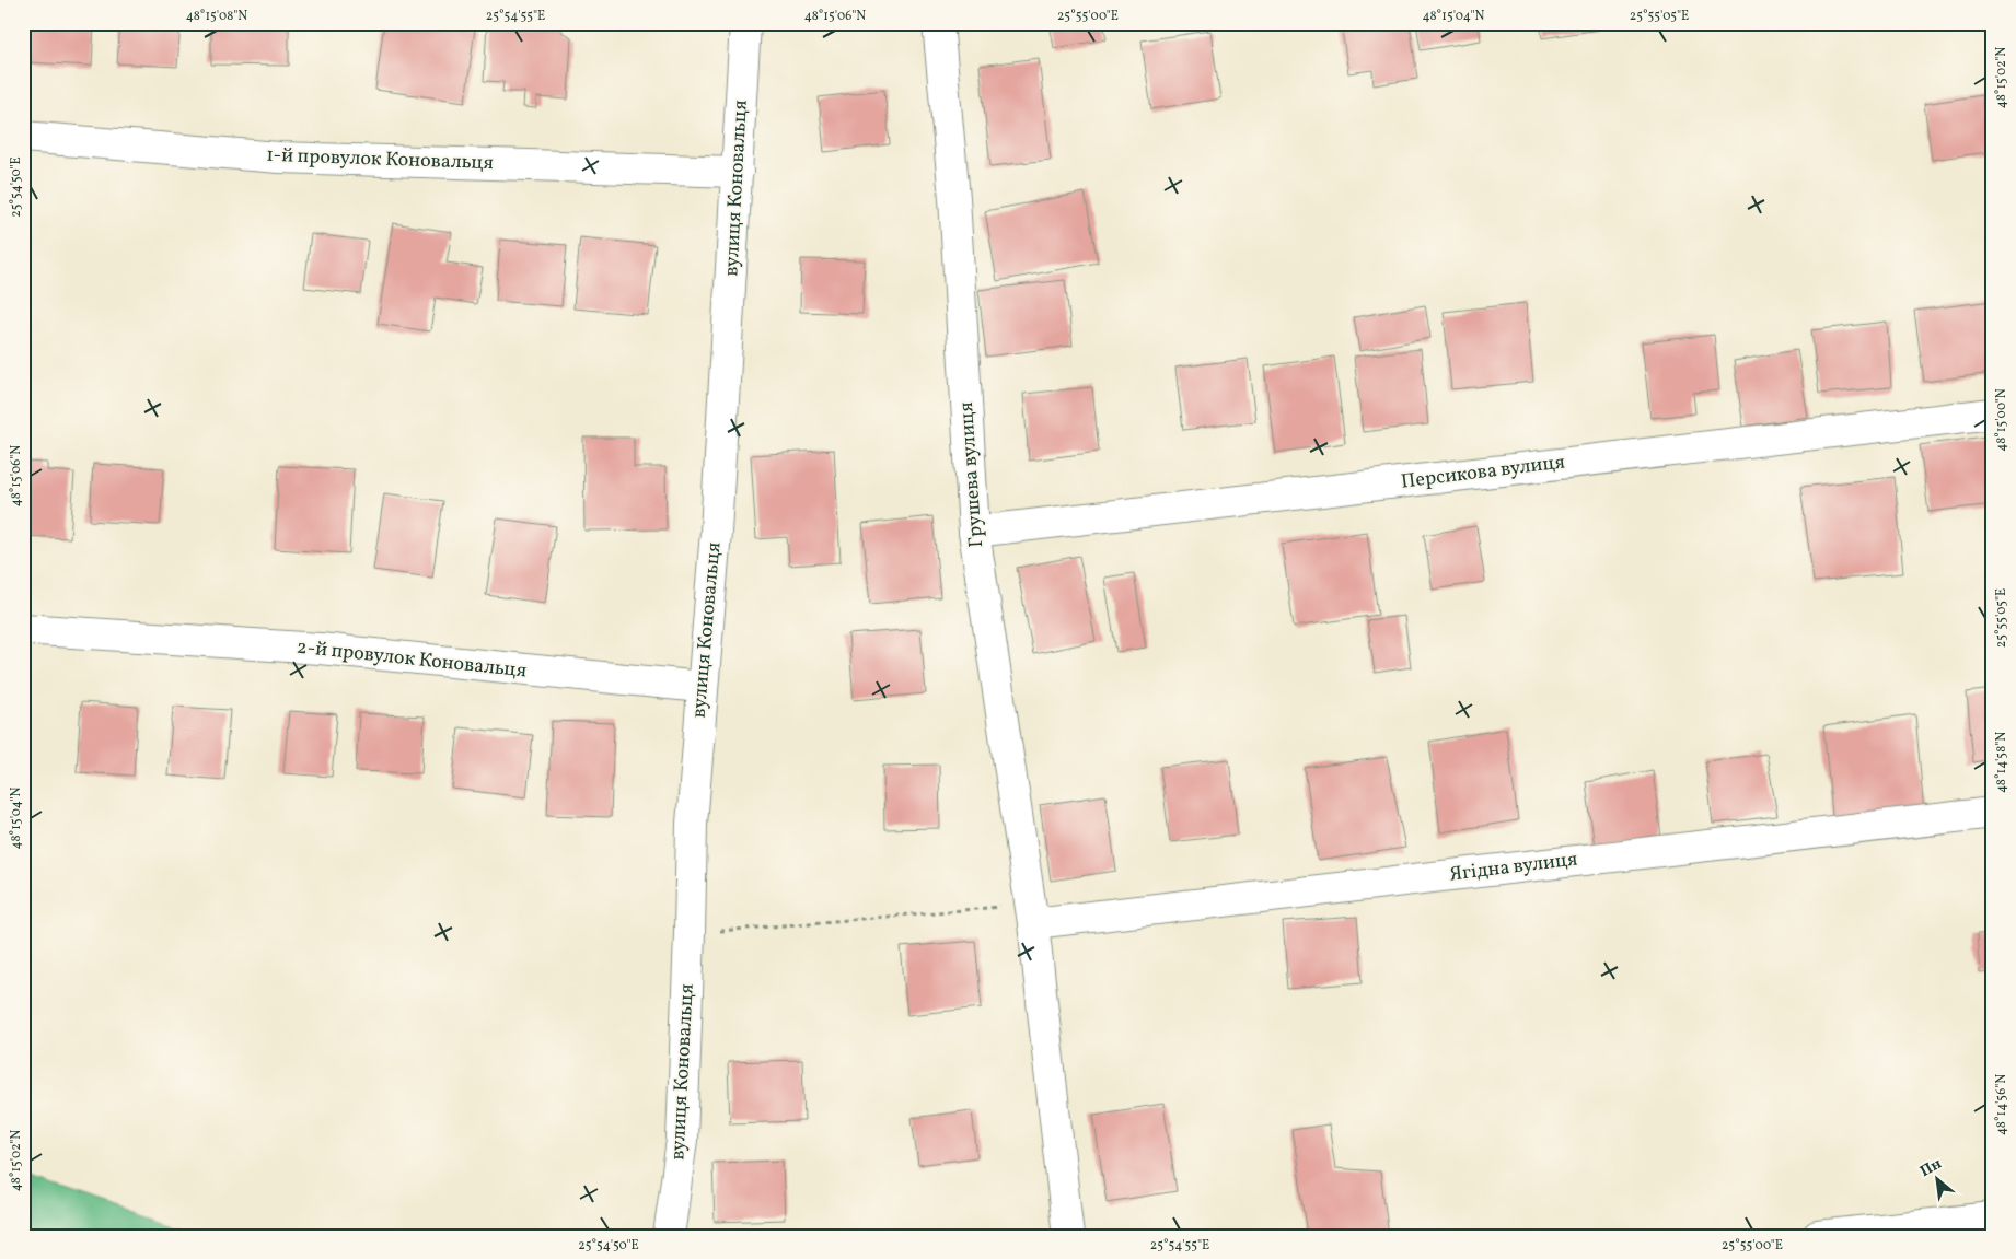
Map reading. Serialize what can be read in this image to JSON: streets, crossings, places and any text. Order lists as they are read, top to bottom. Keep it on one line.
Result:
{"streets":{"street":["1-й провулок Коновальця","вулиця Коновальця","Персикова вулиця","Грушева вулиця","2-й провулок Коновальця","Ягідна вулиця"]},"crossings":[["1-й провулок Коновальця","вулиця Коновальця"],["вулиця Коновальця","2-й провулок Коновальця"],["Персикова вулиця","Грушева вулиця"],["Грушева вулиця","Ягідна вулиця"]],"north":"top left","coordinates":["48°15'08\"N","25°54'55\"E","48°15'06\"N","25°55'00\"E","48°15'04\"N","25°55'05\"E","48°15'02\"N","25°54'50\"E","48°15'00\"N","48°14'58\"N","48°14'56\"N"]}
